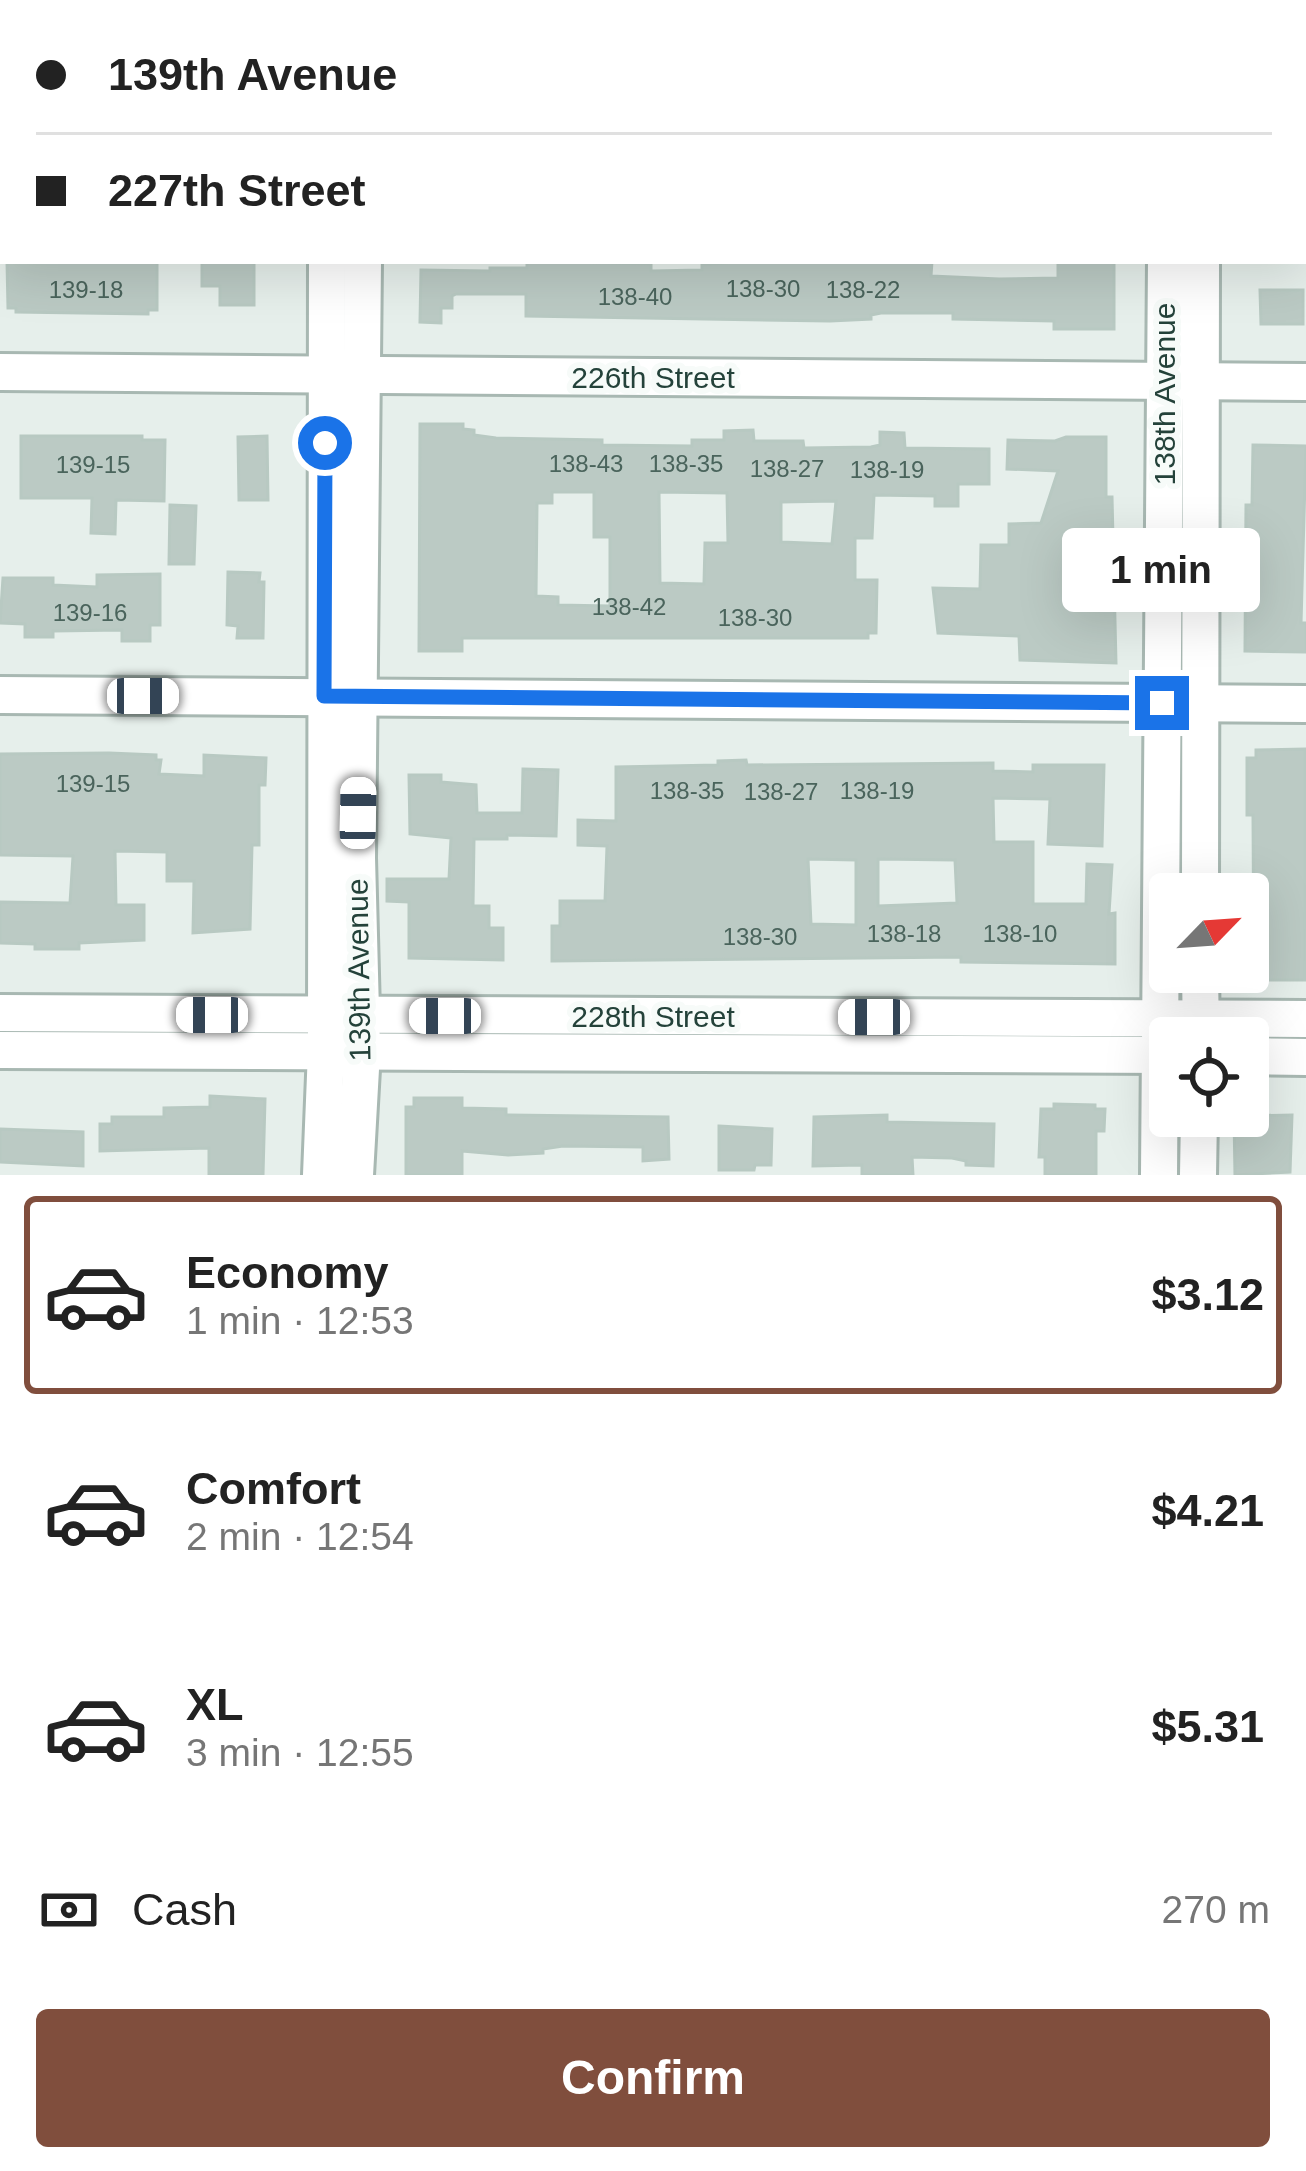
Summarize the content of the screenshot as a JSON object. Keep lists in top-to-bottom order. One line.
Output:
{"streets":{"street":["226th Street","138th Avenue","139th Avenue","228th Street"]},"crossings":[["226th Street","138th Avenue"],["226th Street","139th Avenue"],["139th Avenue","228th Street"]],"house_numbers":["138-30","139-18","138-22","138-40","138-43","138-35","139-15","138-27","138-19","138-42","139-16","138-30","139-15","138-35","138-19","138-27","138-18","138-10","138-30"],"north":"top right","page":{"banner":["139th Avenue","227th Street"],"bubble":"1 min","list":[{"name":"Economy","note":"1 min · 12:53","value":"$3.12"},{"name":"Comfort","note":"2 min · 12:54","value":"$4.21"},{"name":"XL","note":"3 min · 12:55","value":"$5.31"}],"pay":["Cash","270 m"],"buttons":"Confirm"}}
